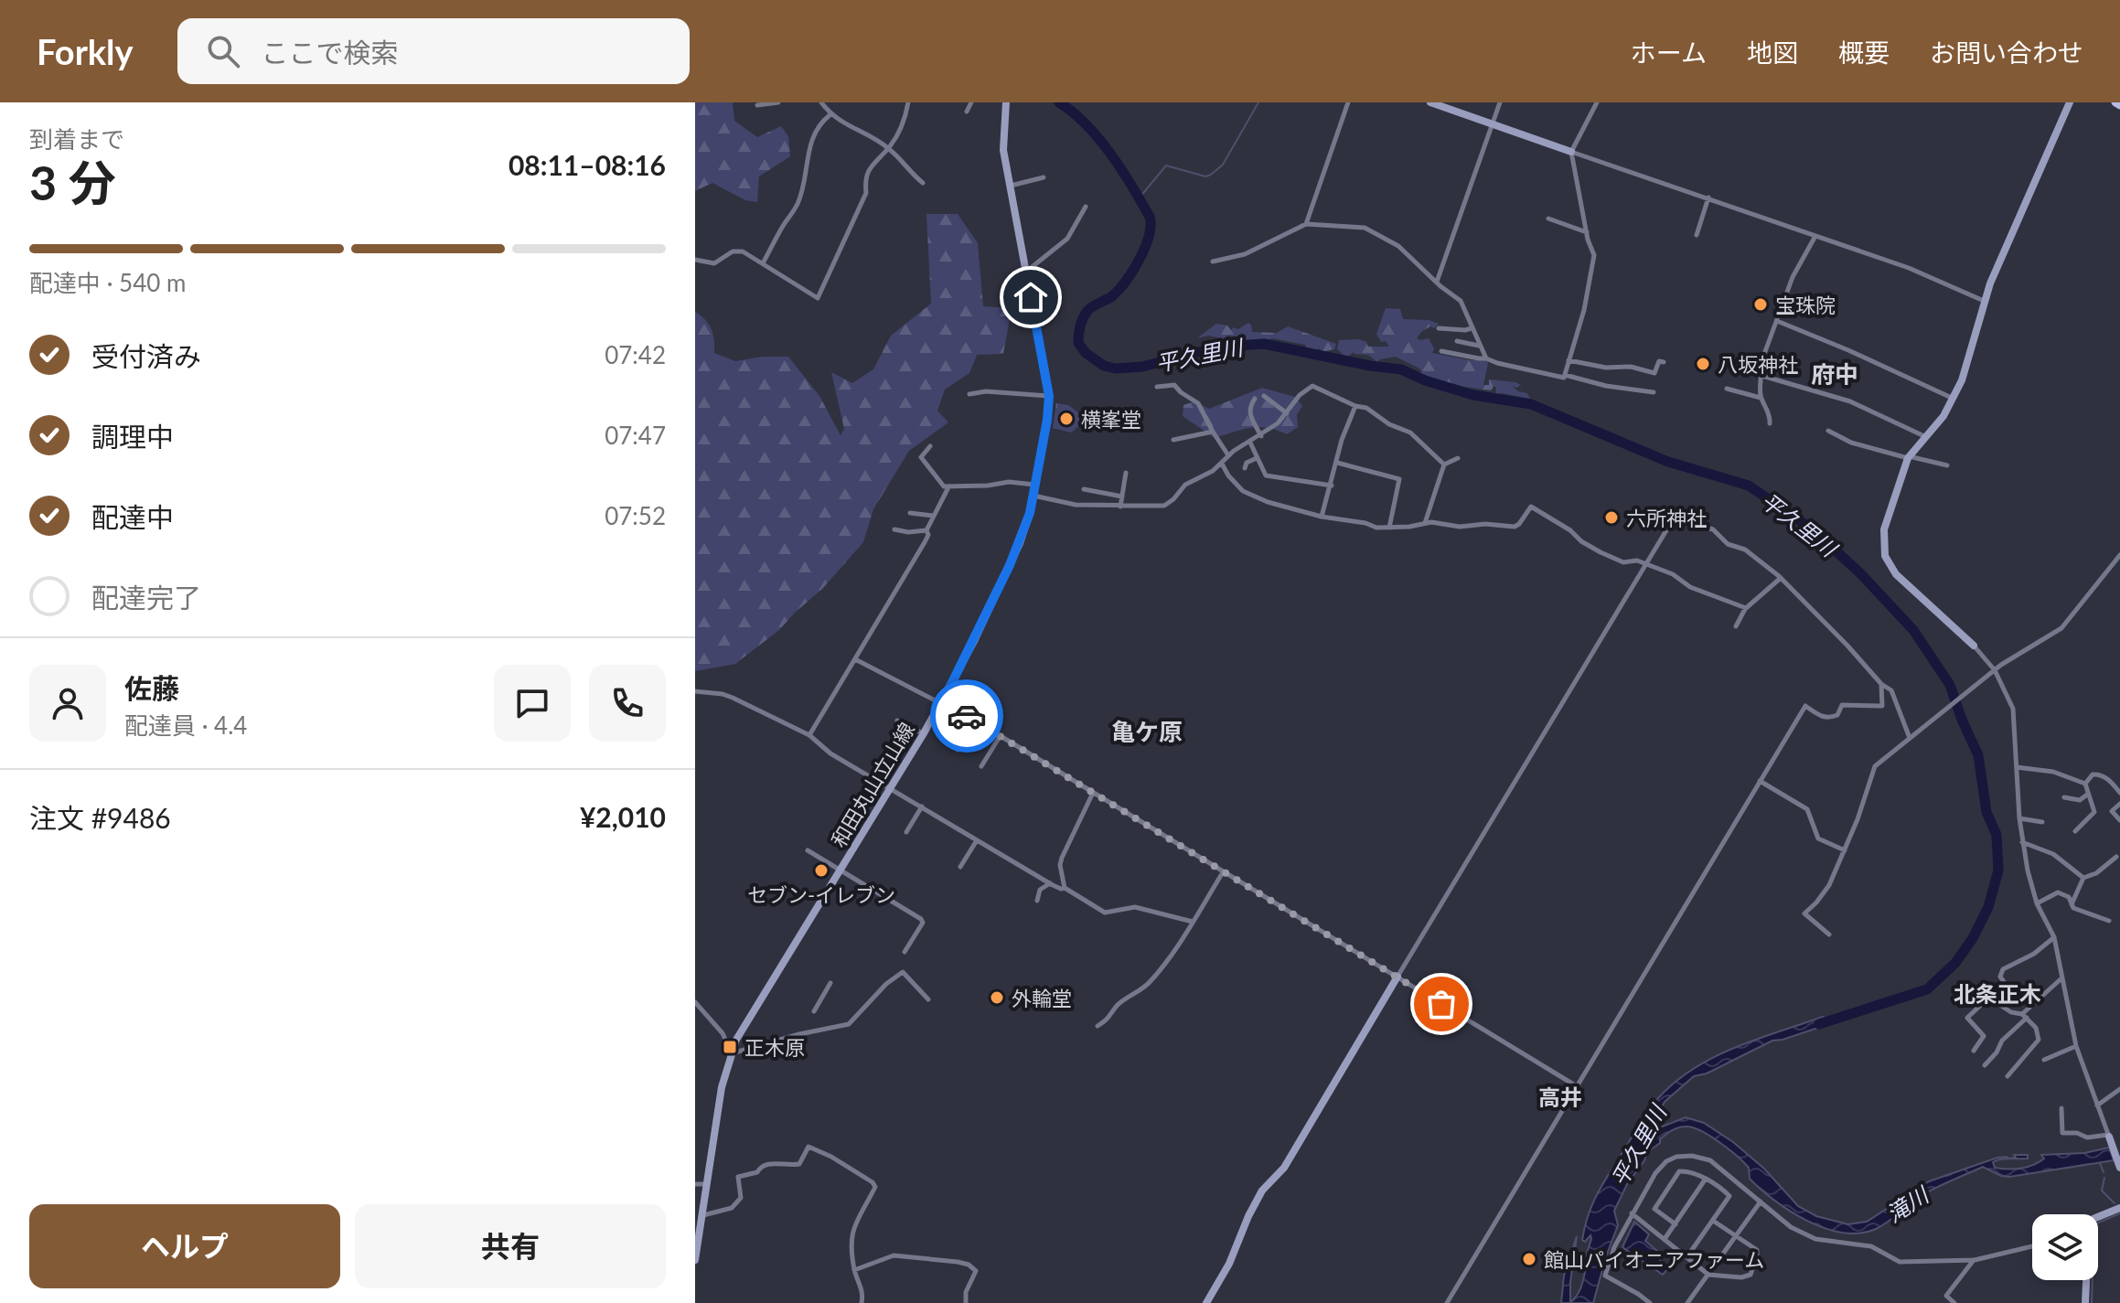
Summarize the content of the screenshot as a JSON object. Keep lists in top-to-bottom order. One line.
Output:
{"streets":{"street":["和田丸山立山線"]},"districts":["府中","亀ケ原","北条正木","高井"],"water":["平久里川","滝川"],"places":{"other":["宝珠院","八坂神社","横峯堂","六所神社","セブン-イレブン","外輪堂","館山パイオニアファーム"],"transit":["正木原"]},"page":{"header":"Forkly","search":"ここで検索","nav":["ホーム","地図","概要","お問い合わせ"],"heading":["3 分","到着まで","08:11–08:16"],"panel":["佐藤","配達員 · 4.4","注文 #9486","¥2,010"],"bar":"配達中 · 540 m","list":[["受付済み","07:42"],["調理中","07:47"],["配達中","07:52"],"配達完了"],"buttons":["ヘルプ","共有"]}}
